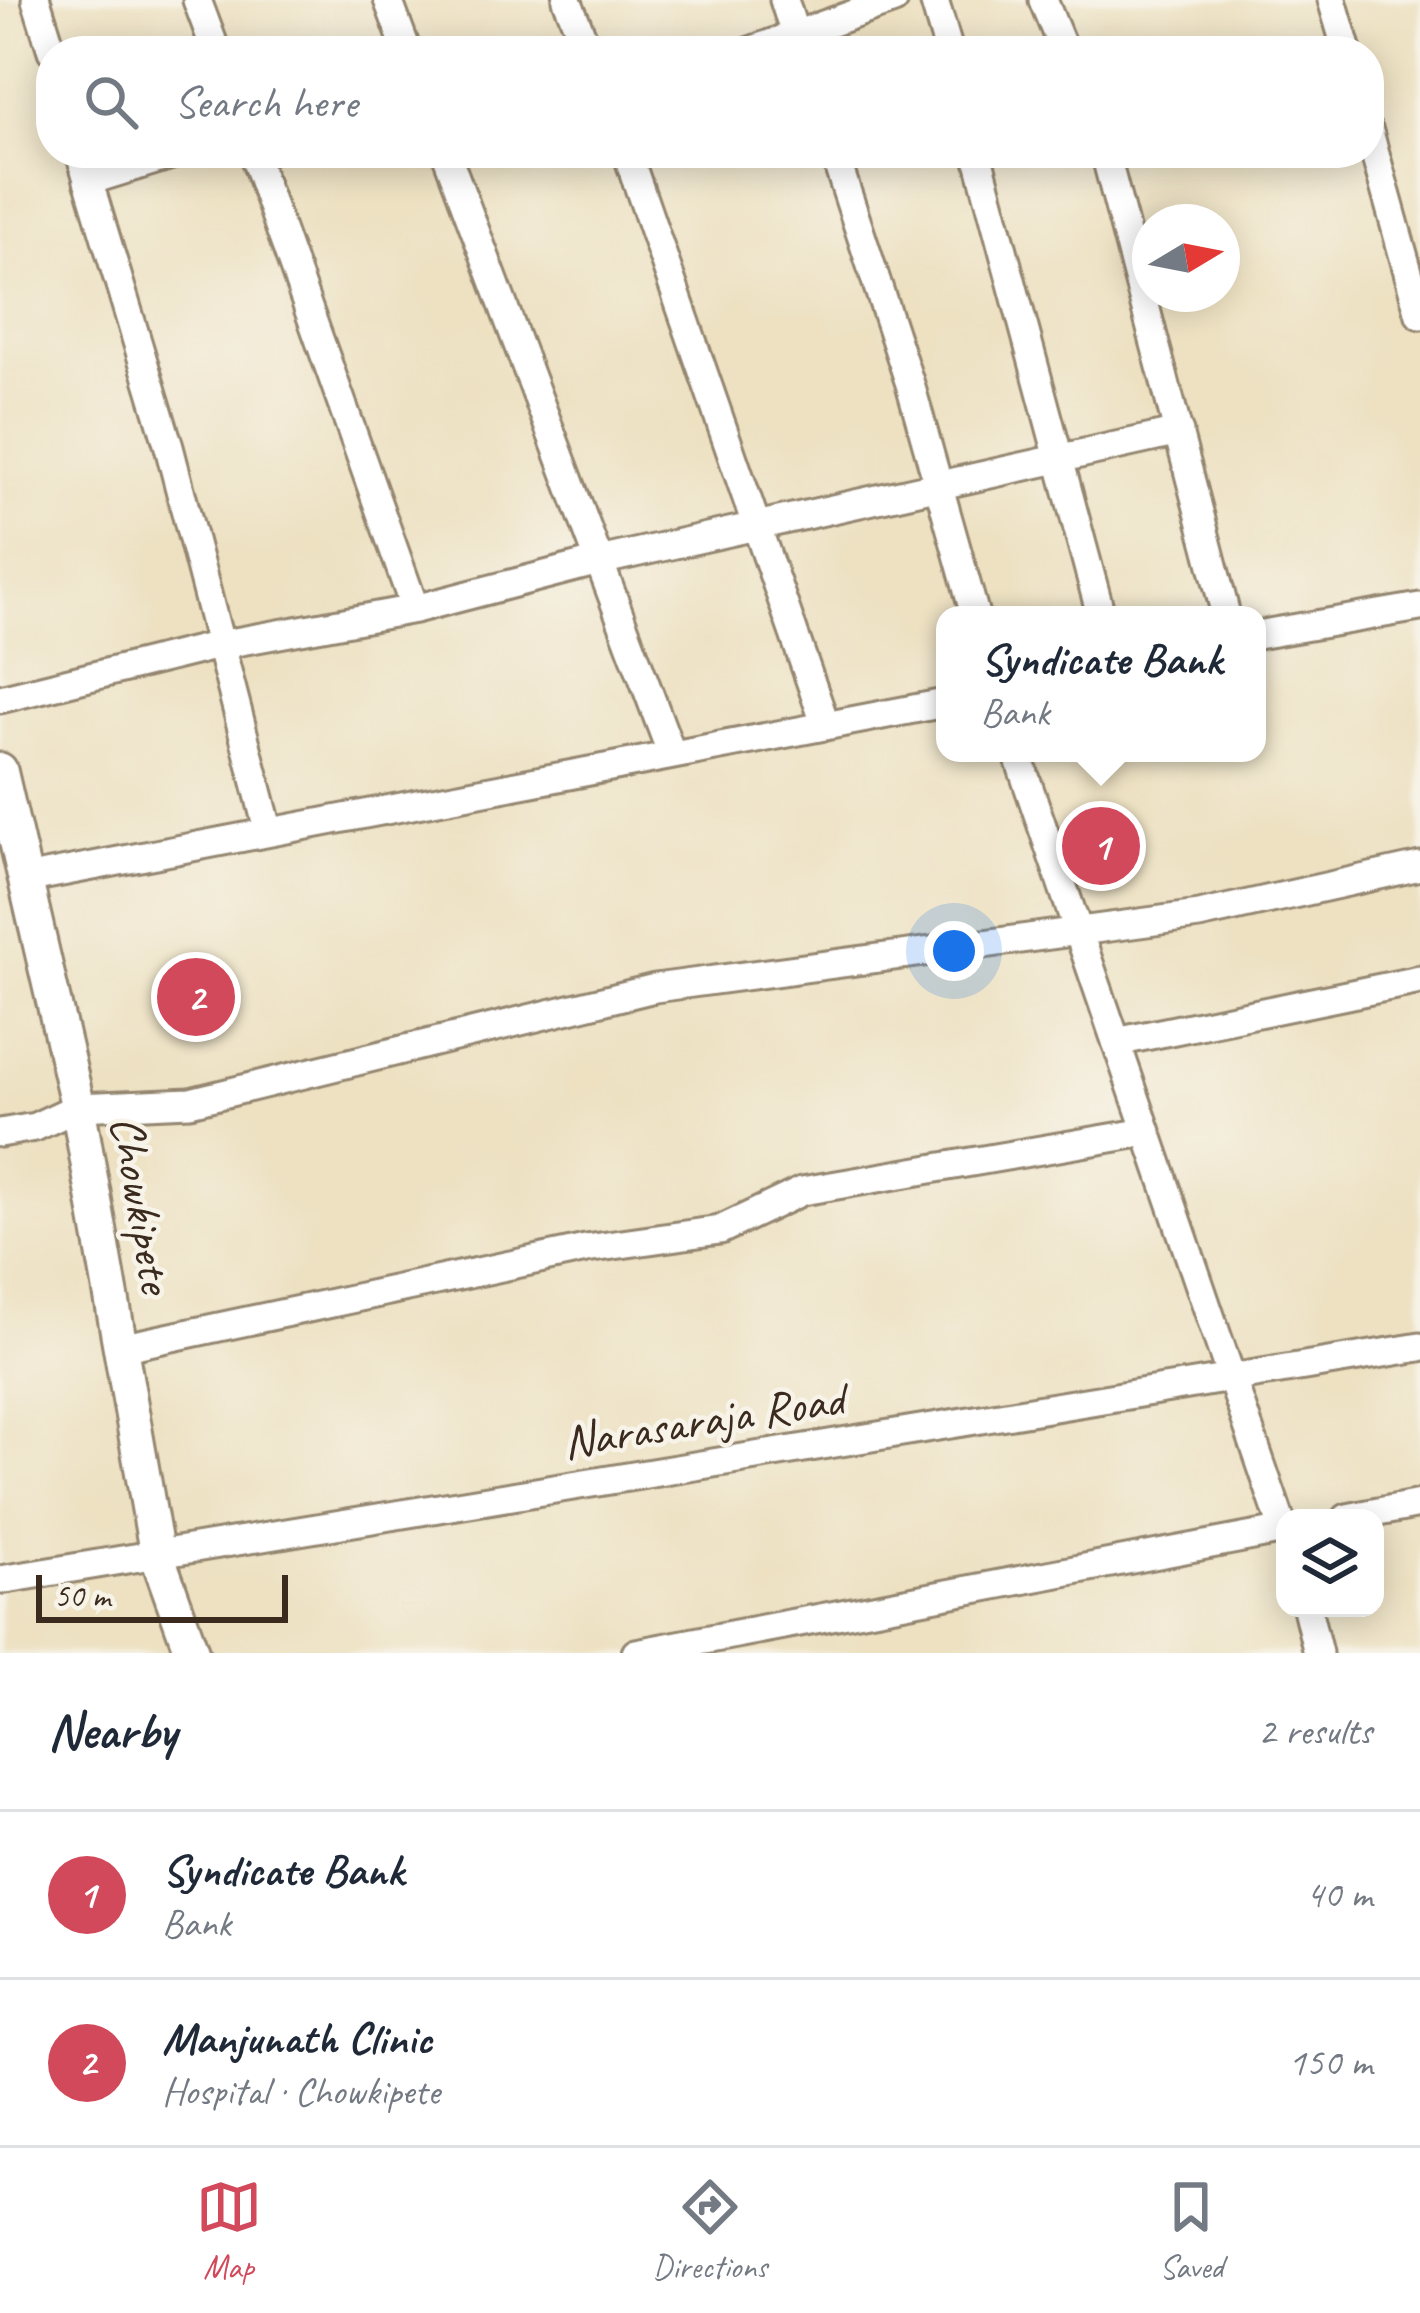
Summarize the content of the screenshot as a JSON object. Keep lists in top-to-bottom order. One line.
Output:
{"streets":{"street":["Chowkipete","Narasaraja Road"]},"crossings":[["Chowkipete","Narasaraja Road"]],"scale_bar":"50 m","north":"right","page":{"search":"Search here","popup":["Syndicate Bank","Bank"],"pins":["1","2"],"scale":"50 m","heading":["Nearby","2 results"],"list":[{"mark":"1","name":"Syndicate Bank","note":"Bank","value":"40 m"},{"mark":"2","name":"Manjunath Clinic","note":"Hospital · Chowkipete","value":"150 m"}],"nav":["Map","Directions","Saved"]}}
